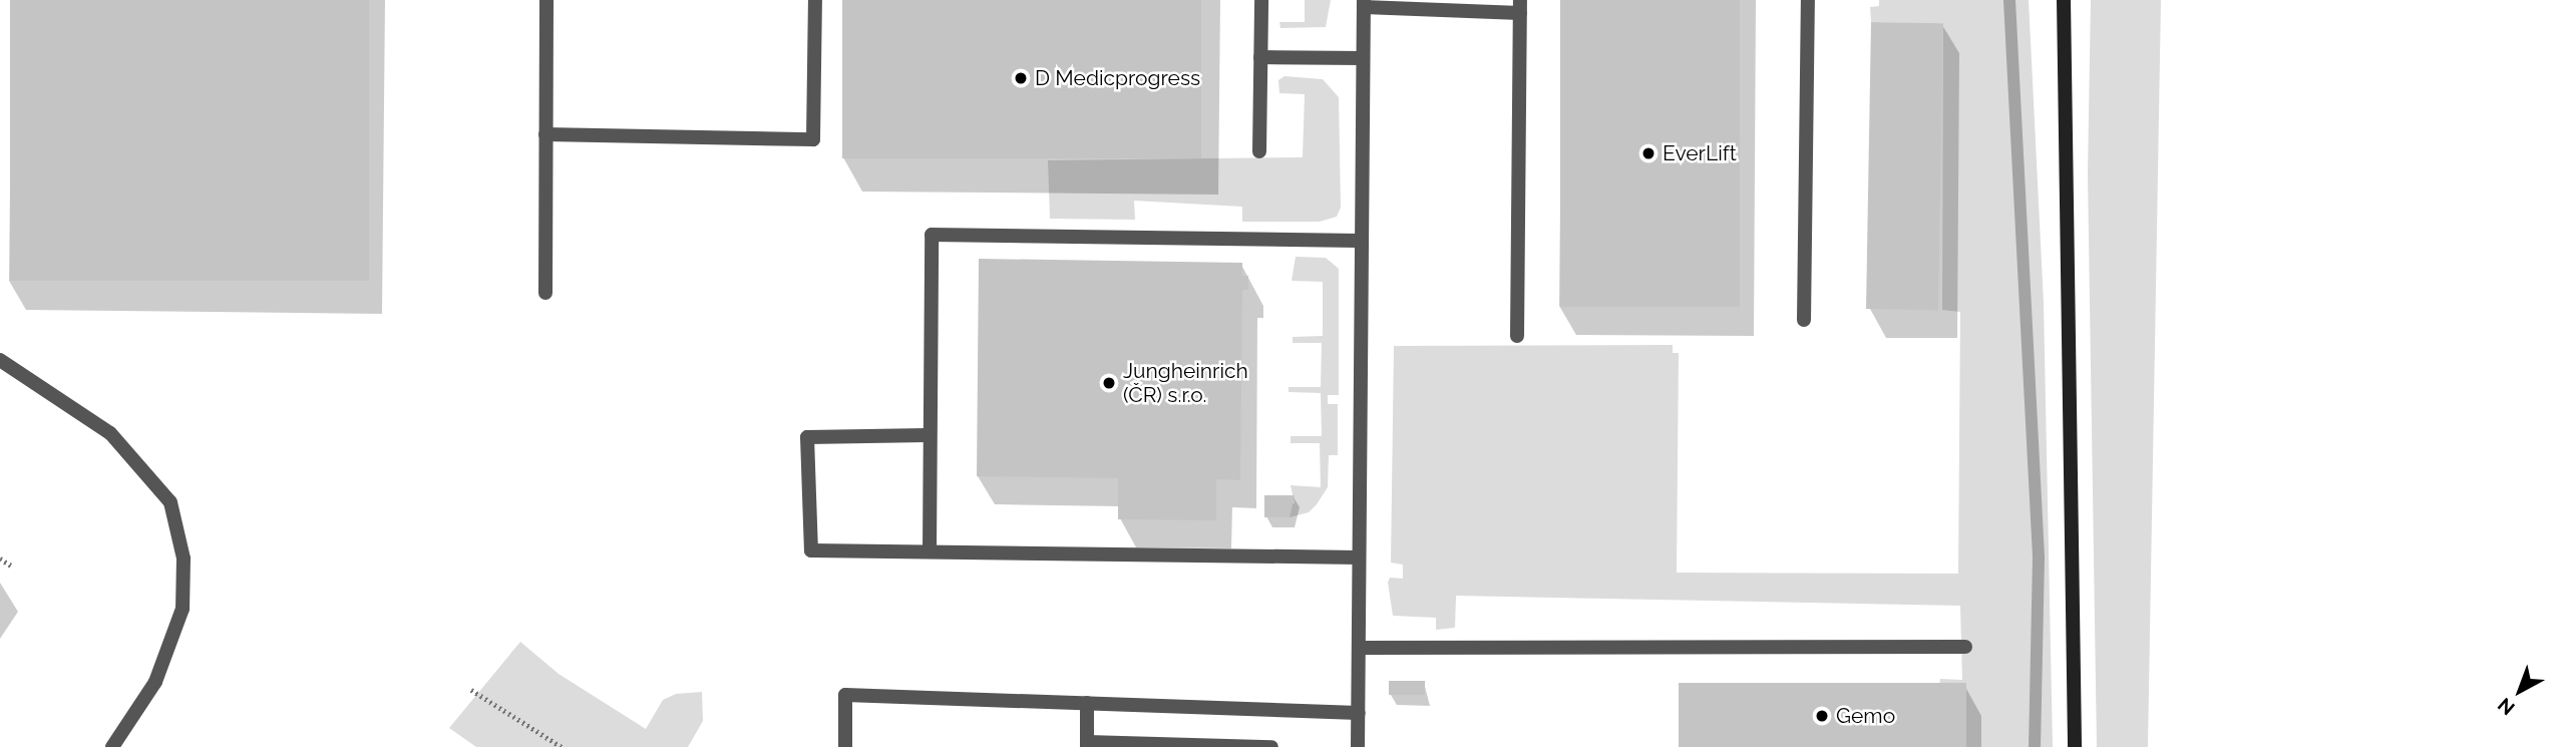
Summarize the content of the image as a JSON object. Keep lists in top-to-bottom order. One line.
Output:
{"places":["D Medicprogress","EverLift","Jungheinrich (ČR) s.r.o.","Gemo"],"north":"bottom left"}
